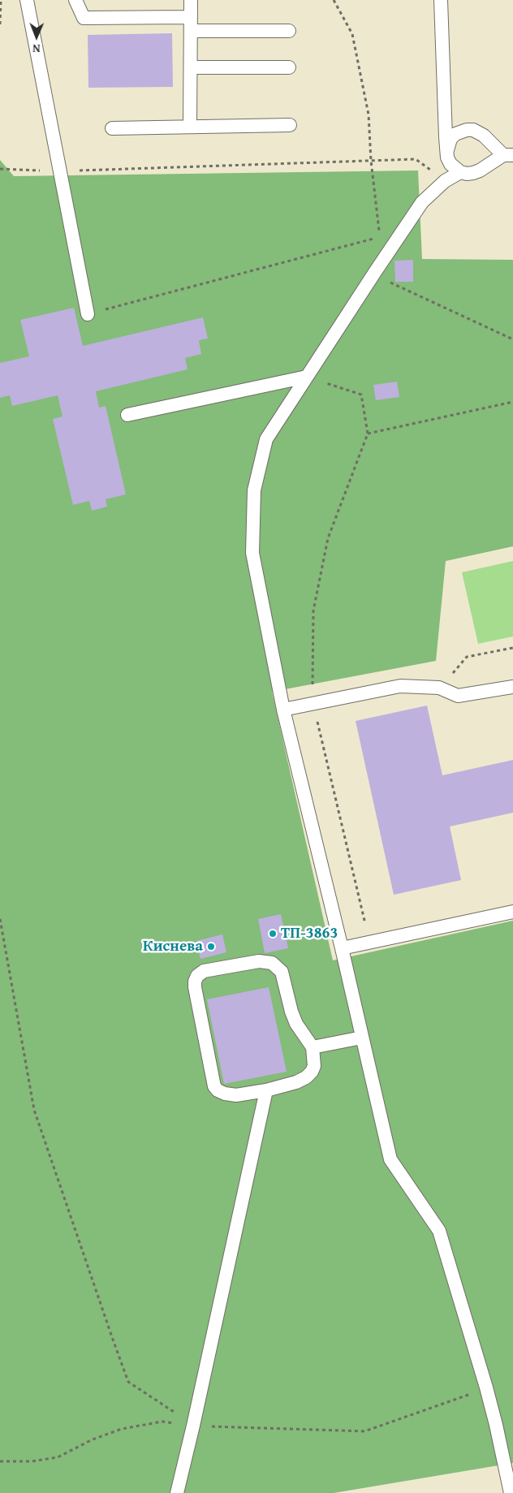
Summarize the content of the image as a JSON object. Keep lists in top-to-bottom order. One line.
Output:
{"places":["ТП-3863","Киснева"],"north":"bottom"}
